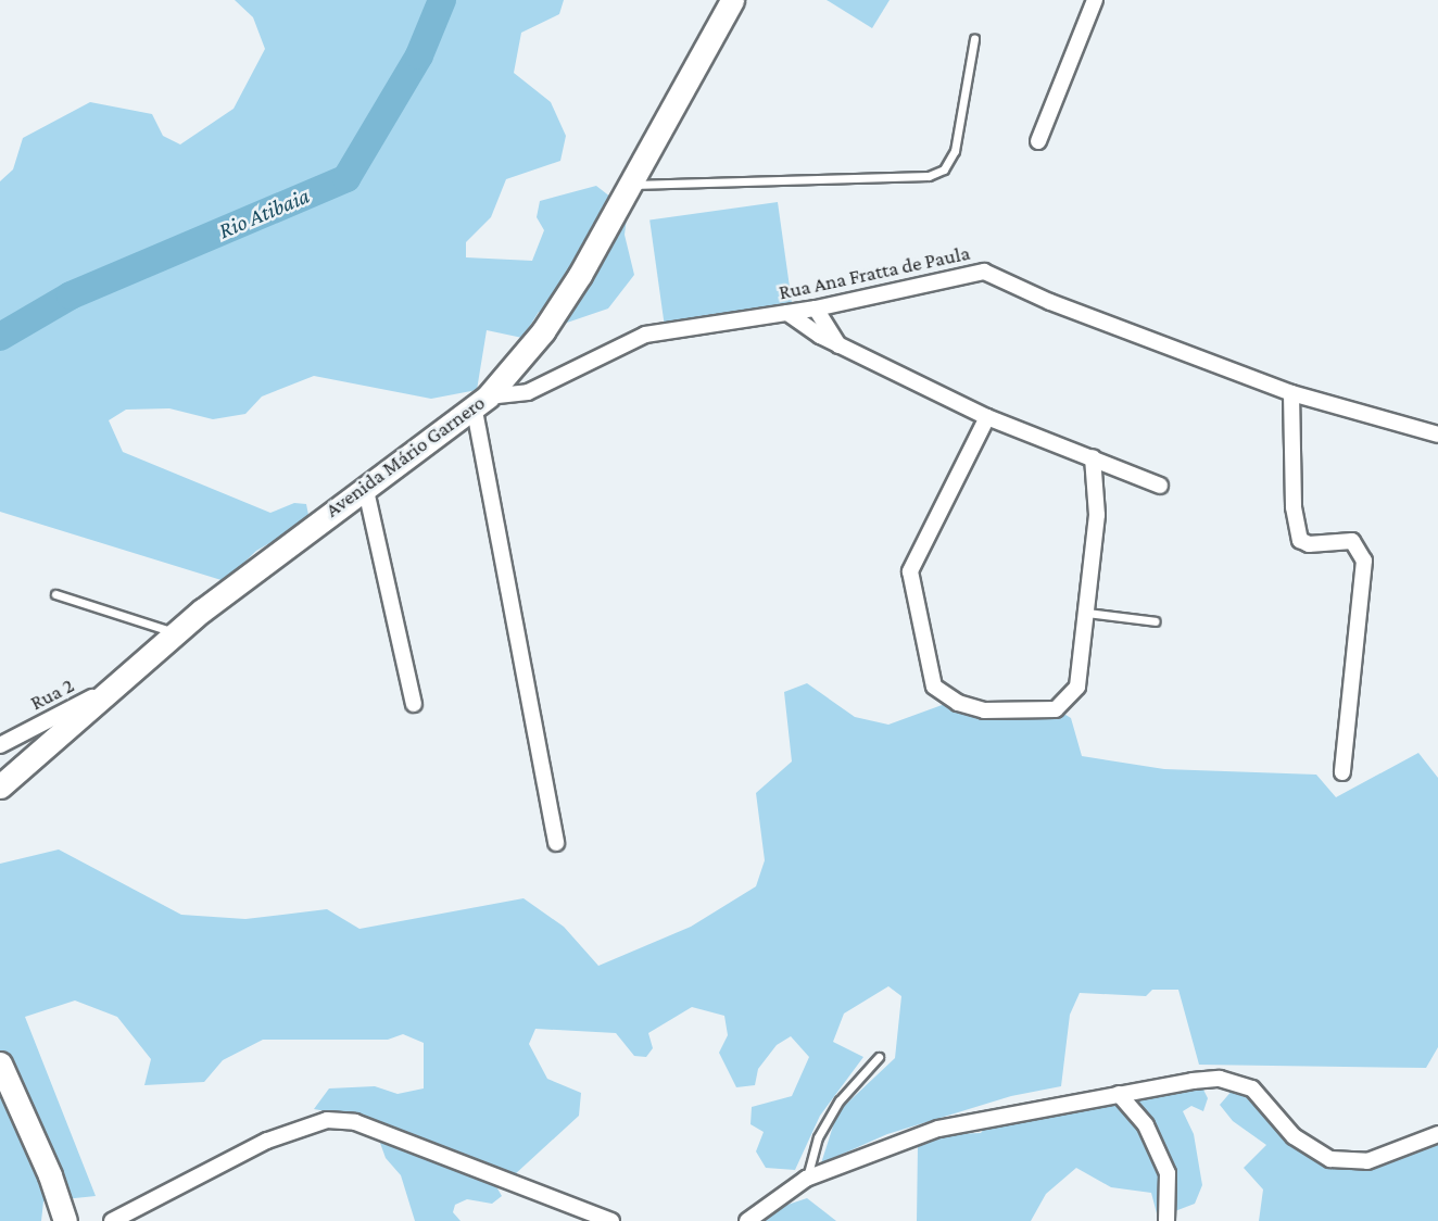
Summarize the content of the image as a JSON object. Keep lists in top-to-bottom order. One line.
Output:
{"streets":{"main road":["Avenida Mário Garnero"],"street":["Rua Ana Fratta de Paula","Rua 2"]},"crossings":[["Rua Ana Fratta de Paula","Avenida Mário Garnero"],["Avenida Mário Garnero","Rua 2"]],"water":["Rio Atibaia"]}
